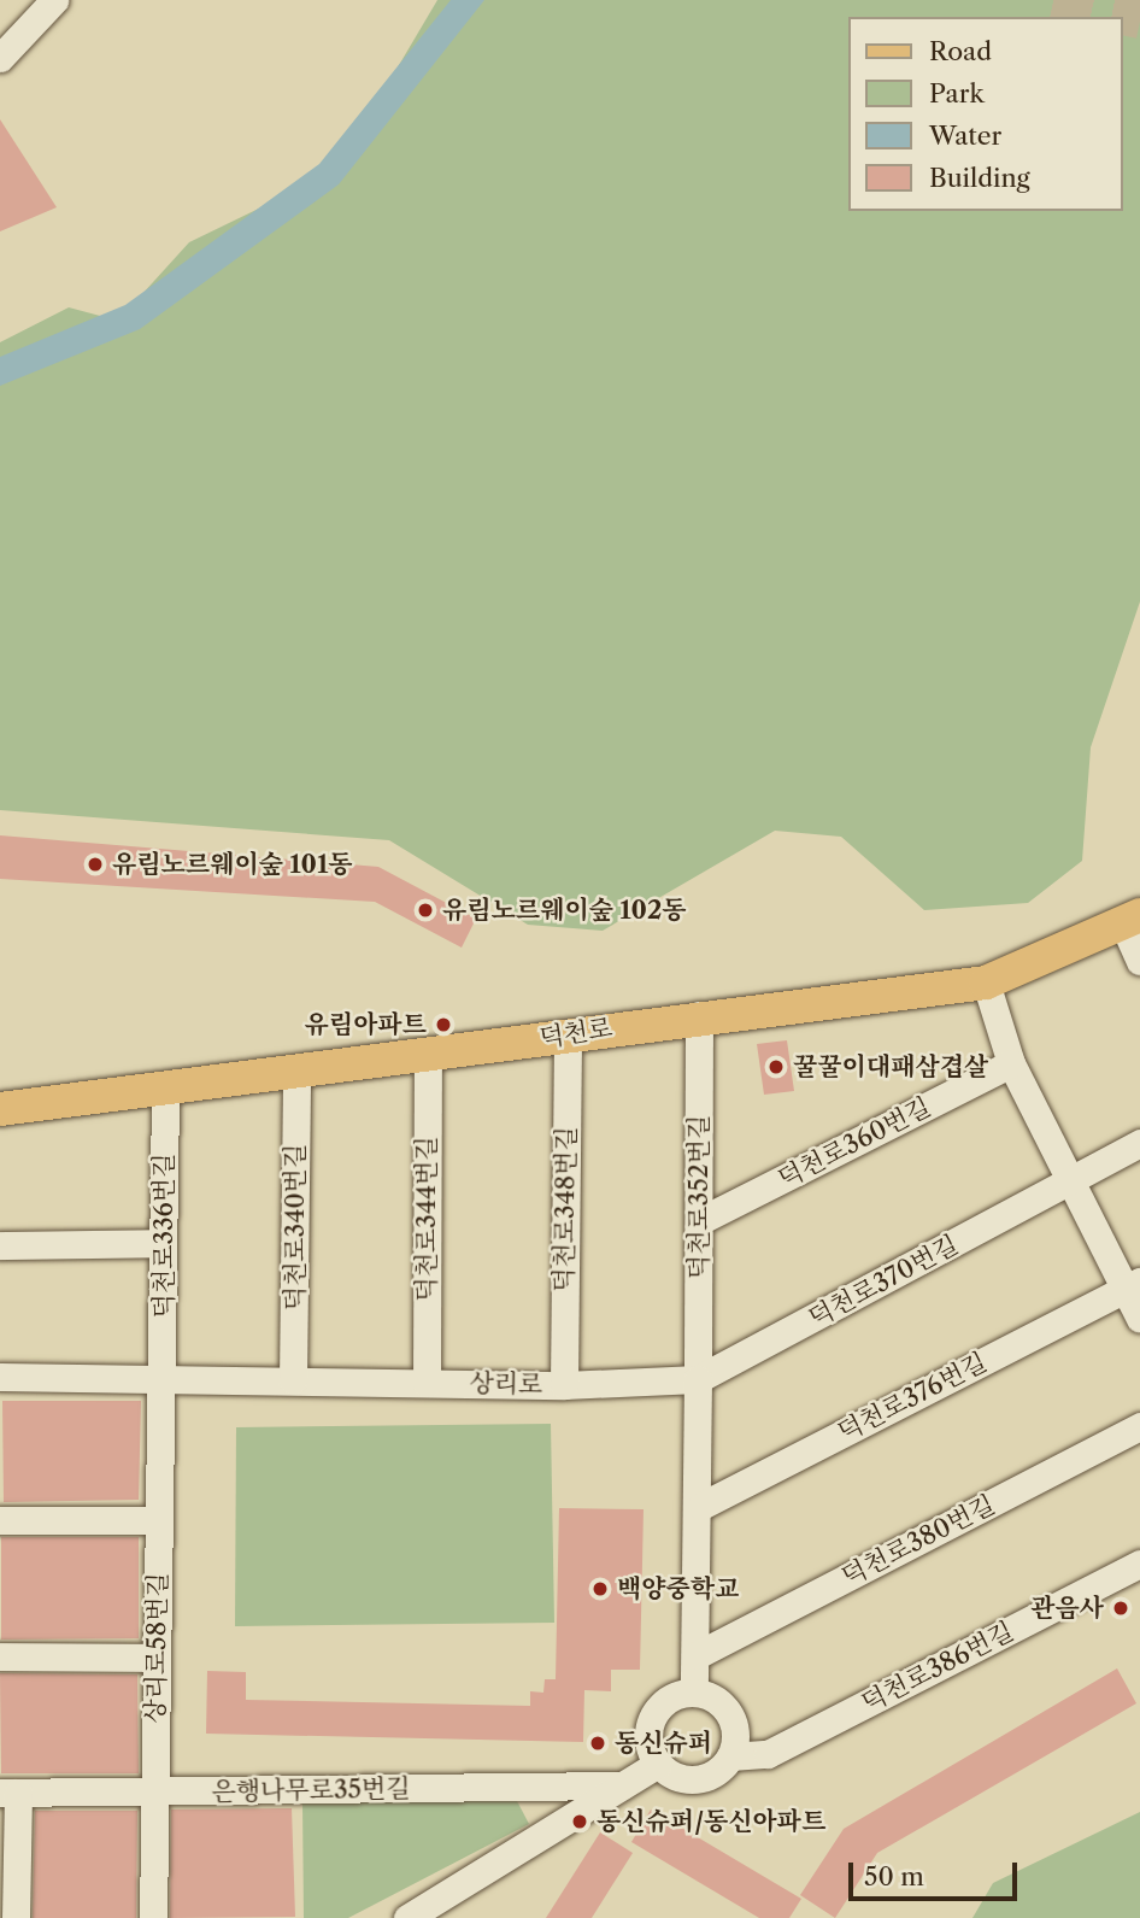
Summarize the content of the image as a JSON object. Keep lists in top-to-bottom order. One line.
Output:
{"streets":{"main road":["덕천로"],"street":["덕천로360번길","덕천로352번길","덕천로348번길","덕천로344번길","덕천로340번길","덕천로336번길","덕천로370번길","상리로","덕천로376번길","덕천로380번길","상리로58번길","덕천로386번길","은행나무로35번길"]},"crossings":[["덕천로","덕천로352번길"],["덕천로","덕천로348번길"],["덕천로","덕천로344번길"],["덕천로","덕천로340번길"],["덕천로","덕천로336번길"],["덕천로360번길","덕천로352번길"],["덕천로352번길","덕천로370번길"],["덕천로352번길","상리로"],["덕천로348번길","상리로"],["덕천로344번길","상리로"],["덕천로340번길","상리로"],["덕천로336번길","상리로"],["덕천로336번길","상리로58번길"],["덕천로370번길","상리로"],["상리로","상리로58번길"],["상리로58번길","은행나무로35번길"]],"places":["유림노르웨이숲 101동","유림노르웨이숲 102동","유림아파트","꿀꿀이대패삼겹살","백양중학교","관음사","동신슈퍼","동신슈퍼/동신아파트"],"legend":["Road","Park","Water","Building"],"scale_bar":"50 m"}
